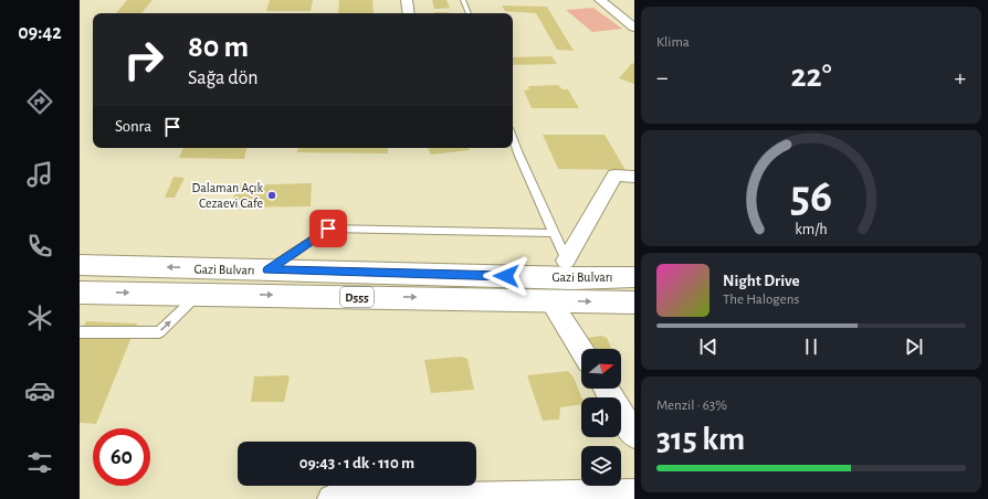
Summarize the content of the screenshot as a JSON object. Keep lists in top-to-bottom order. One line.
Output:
{"streets":{"main road":["Gazi Bulvarı","D555"]},"places":["Dalaman Açık Cezaevi Cafe"],"north":"right","page":{"tabs":"09:42","tile":["Klima",["Menzil · 63%","315 km"]],"turn":["80 m","Sağa dön"],"heat":["−","22°","+"],"then":"Sonra","song":["Night Drive","The Halogens"],"limit":"60","trip":"09:43 · 1 dk · 110 m","gauge":["56","km/h"]}}
